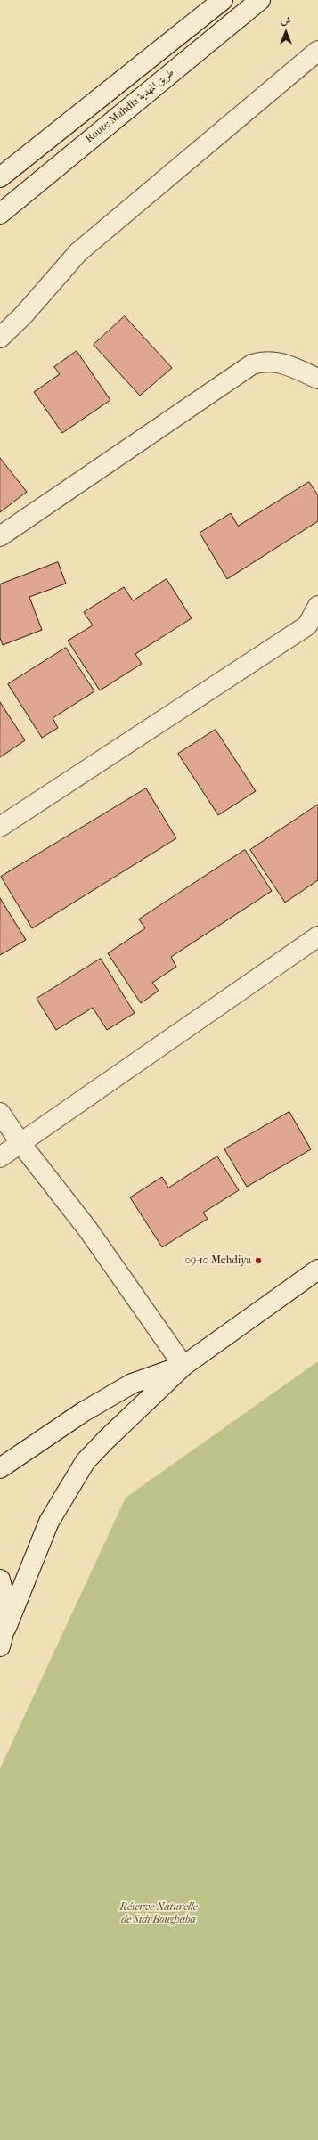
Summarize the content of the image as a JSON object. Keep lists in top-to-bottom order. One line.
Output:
{"streets":{"street":["Route Mahdia طريق المهدية"]},"parks":["Réserve Naturelle de Sidi Boughaba"],"places":["09-10 Mehdiya"],"north":"top"}
